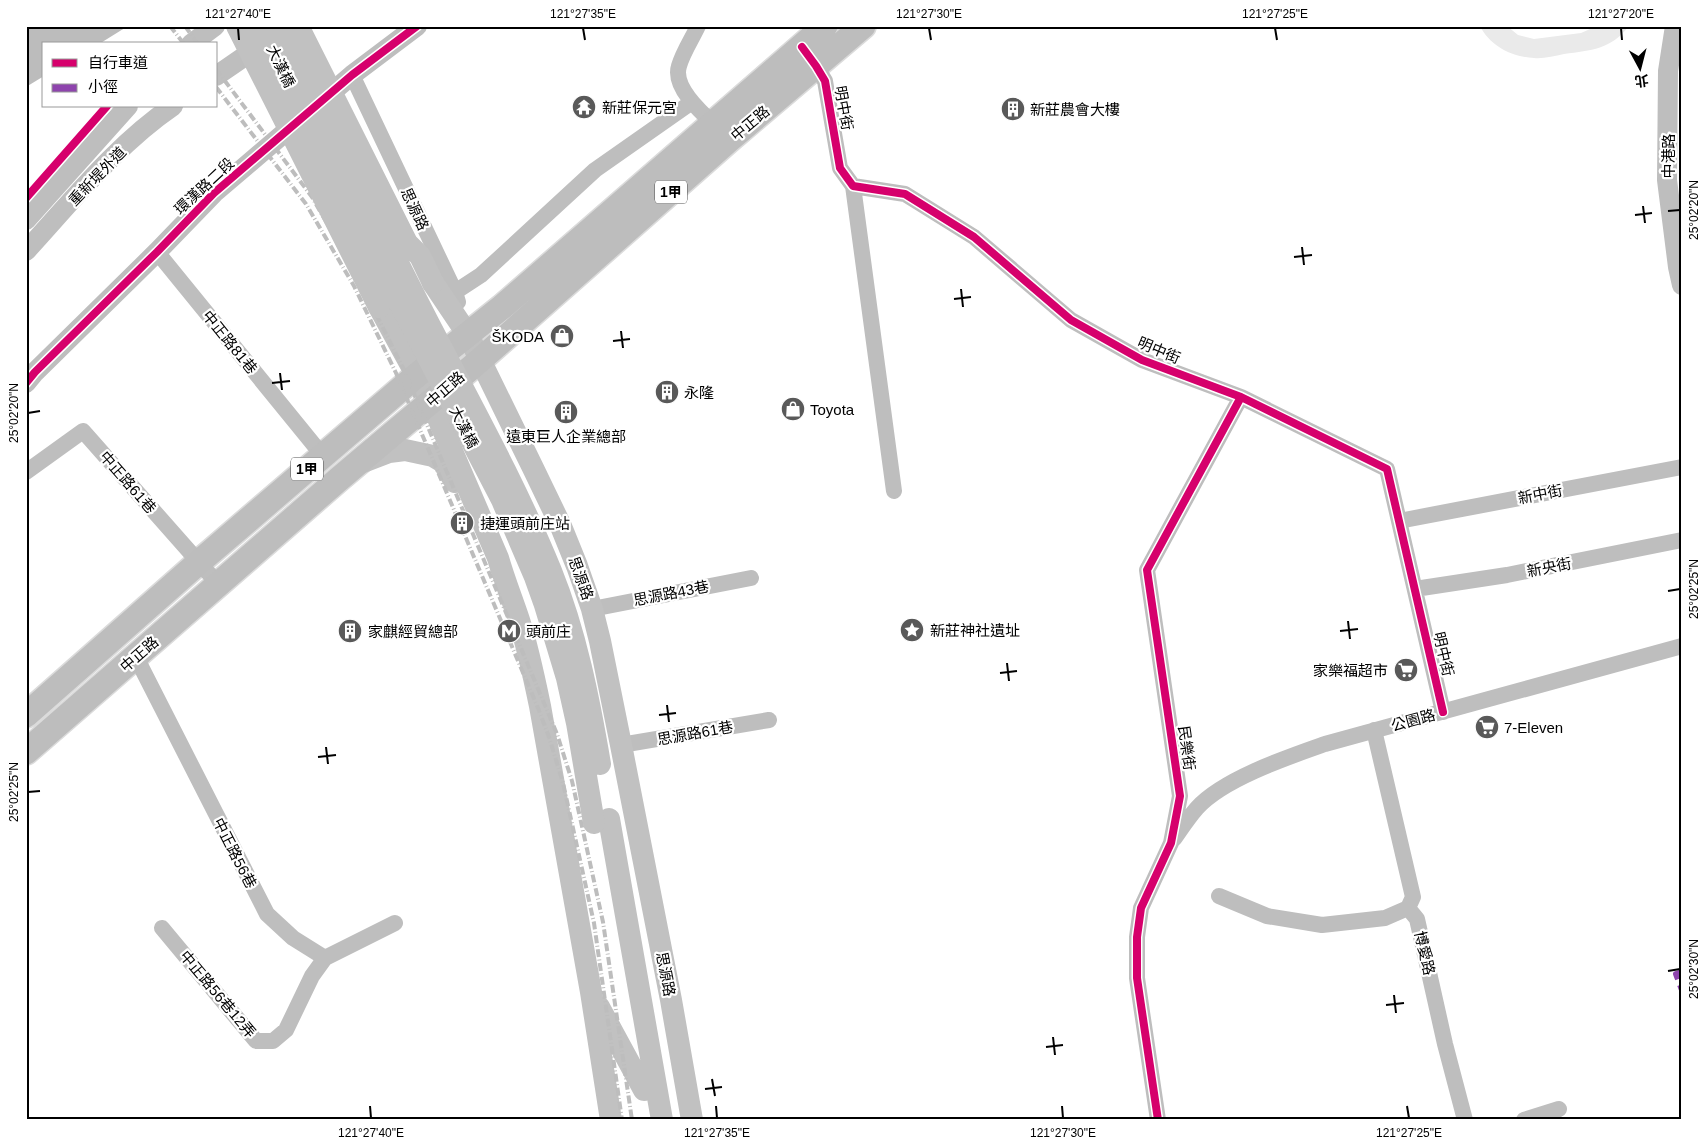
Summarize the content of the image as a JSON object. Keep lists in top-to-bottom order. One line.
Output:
{"streets":{"main road":["大漢橋","中正路","1甲","思源路"],"street":["明中街","中港路","重新堤外道","環漢路二段","中正路81巷","中正路61巷","新中街","新央街","思源路43巷","公園路","思源路61巷","民樂街","中正路56巷","博愛路","中正路56巷12弄"]},"crossings":[["大漢橋","思源路"],["明中街","中正路"],["明中街","新中街"],["明中街","新央街"],["明中街","公園路"],["明中街","民樂街"],["中正路","思源路"],["中正路","中正路81巷"],["中正路","中正路61巷"],["中正路","中正路56巷"],["環漢路二段","思源路"],["環漢路二段","中正路81巷"],["思源路","思源路43巷"],["思源路","思源路61巷"],["公園路","民樂街"],["中正路56巷","中正路56巷12弄"]],"places":{"temple":["新莊保元宮"],"building":["新莊農會大樓","永隆","遠東巨人企業總部","捷運頭前庄站","家麒經貿總部"],"shop":["ŠKODA","Toyota"],"place":["新莊神社遺址"],"metro station":["頭前庄"],"supermarket":["家樂福超市","7-Eleven"]},"legend":["自行車道","小徑"],"north":"bottom","coordinates":["121°27'40\"E","121°27'35\"E","121°27'30\"E","121°27'25\"E","121°27'20\"E","25°02'20\"N","25°02'25\"N","25°02'30\"N"]}
